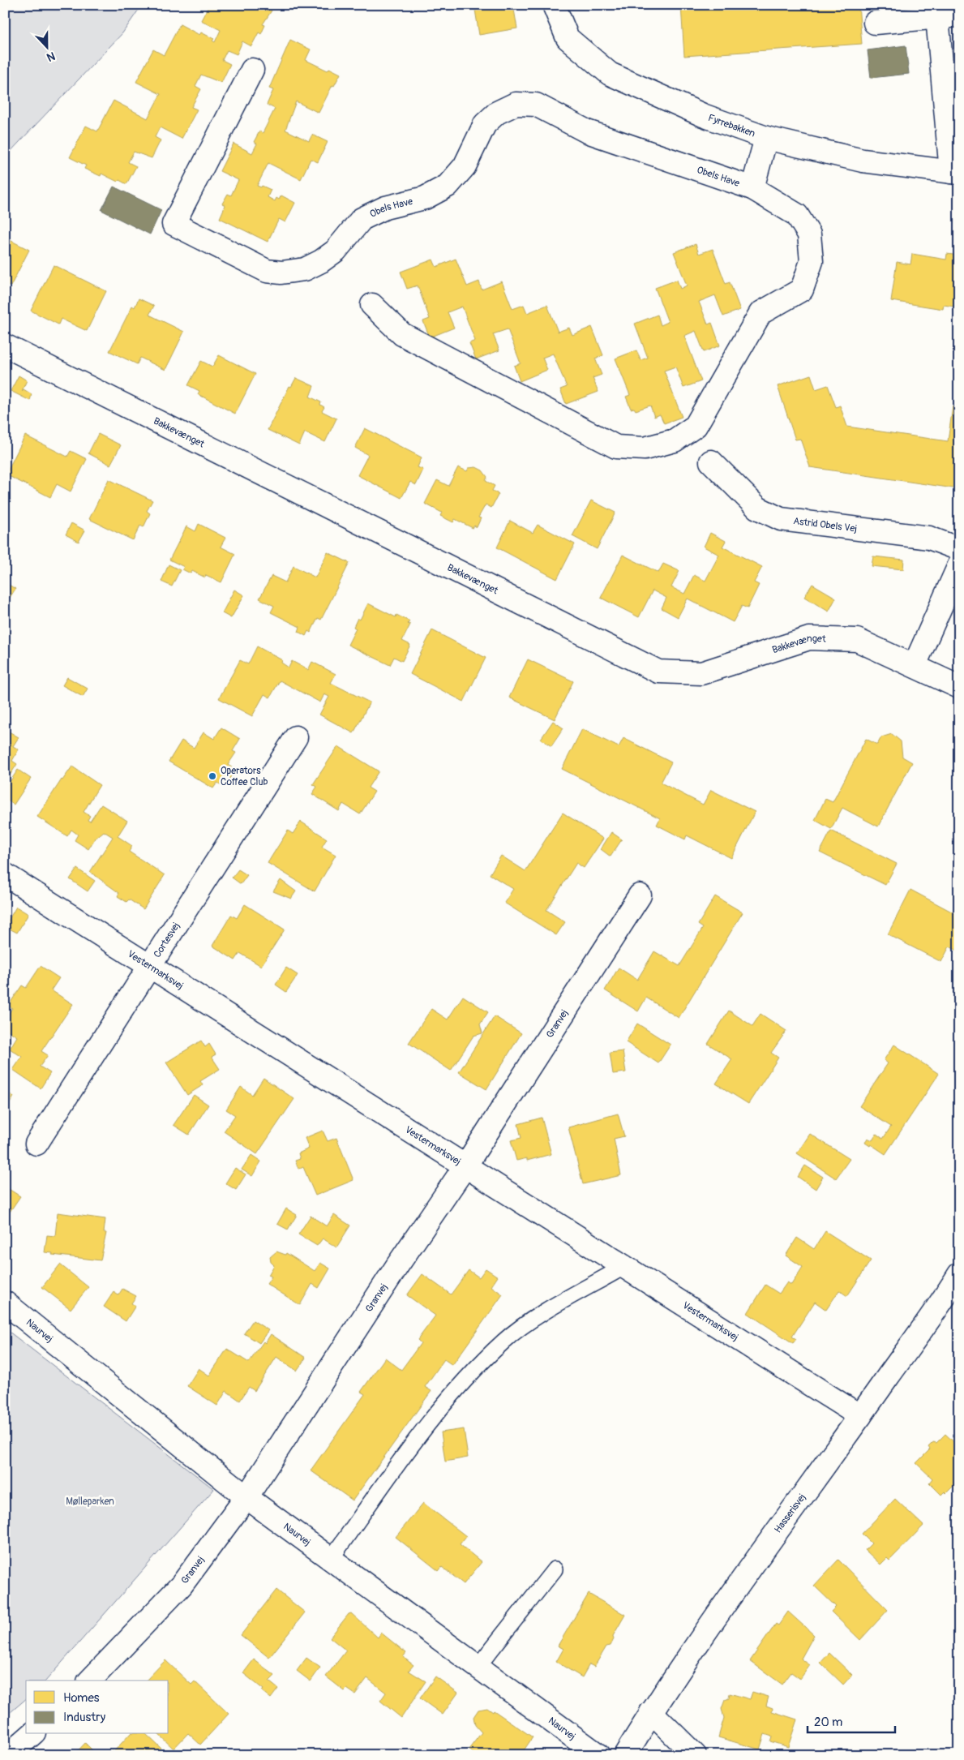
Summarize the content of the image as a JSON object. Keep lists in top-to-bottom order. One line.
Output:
{"streets":{"street":["Fyrrebakken","Obels Have","Bakkevænget","Astrid Obels Vej","Cortesvej","Vestermarksvej","Granvej","Naurvej","Hasserisvej"]},"crossings":[["Fyrrebakken","Obels Have"],["Cortesvej","Vestermarksvej"],["Vestermarksvej","Granvej"],["Vestermarksvej","Hasserisvej"],["Granvej","Naurvej"]],"parks":["Mølleparken"],"places":["Operators Coffee Club"],"legend":["Homes","Industry"],"scale_bar":"20 m","north":"bottom"}
